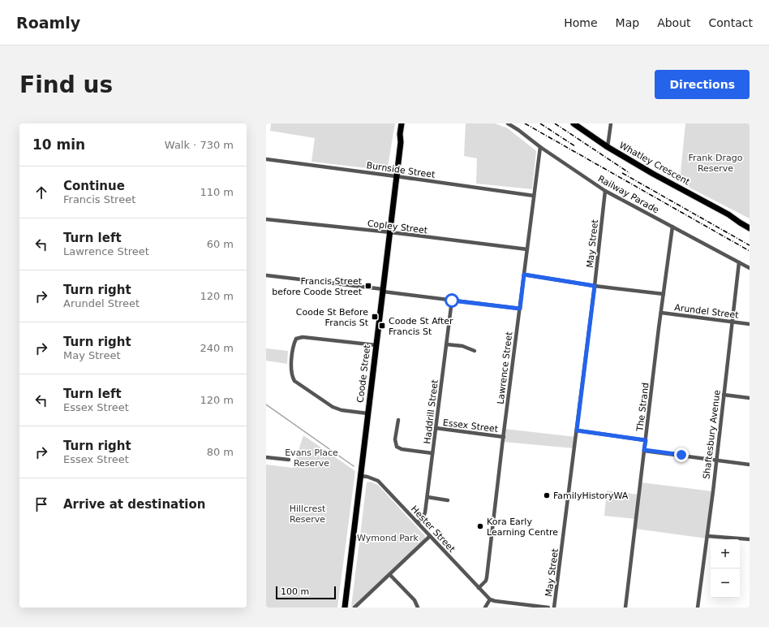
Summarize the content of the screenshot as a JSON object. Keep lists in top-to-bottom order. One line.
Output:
{"streets":{"main road":["Whatley Crescent","Coode Street"],"street":["Burnside Street","Railway Parade","Copley Street","May Street","Arundel Street","Lawrence Street","The Strand","Haddrill Street","Essex Street","Shaftesbury Avenue","Hester Street"]},"crossings":[["Burnside Street","Lawrence Street"],["Burnside Street","Coode Street"],["Railway Parade","May Street"],["Railway Parade","Lawrence Street"],["Railway Parade","The Strand"],["Railway Parade","Shaftesbury Avenue"],["Copley Street","Lawrence Street"],["Copley Street","Coode Street"],["Arundel Street","The Strand"],["Arundel Street","Shaftesbury Avenue"],["Lawrence Street","Essex Street"],["Lawrence Street","Hester Street"],["Coode Street","Hester Street"],["Haddrill Street","Essex Street"],["Haddrill Street","Hester Street"]],"parks":["Frank Drago Reserve","Evans Place Reserve","Hillcrest Reserve","Wymond Park"],"places":{"transit":["Francis Street before Coode Street","Coode St Before Francis St","Coode St After Francis St"],"other":["FamilyHistoryWA","Kora Early Learning Centre"]},"scale_bar":"100 m","page":{"header":"Roamly","nav":["Home","Map","About","Contact"],"buttons":"Directions","title":"Find us","heading":["10 min","Walk · 730 m"],"list":[["Continue","Francis Street","110 m"],["Turn left","Lawrence Street","60 m"],["Turn right","Arundel Street","120 m"],["Turn right","May Street","240 m"],["Turn left","Essex Street","120 m"],["Turn right","Essex Street","80 m"],"Arrive at destination"],"map_buttons":["+","−"],"scale":"100 m"}}
